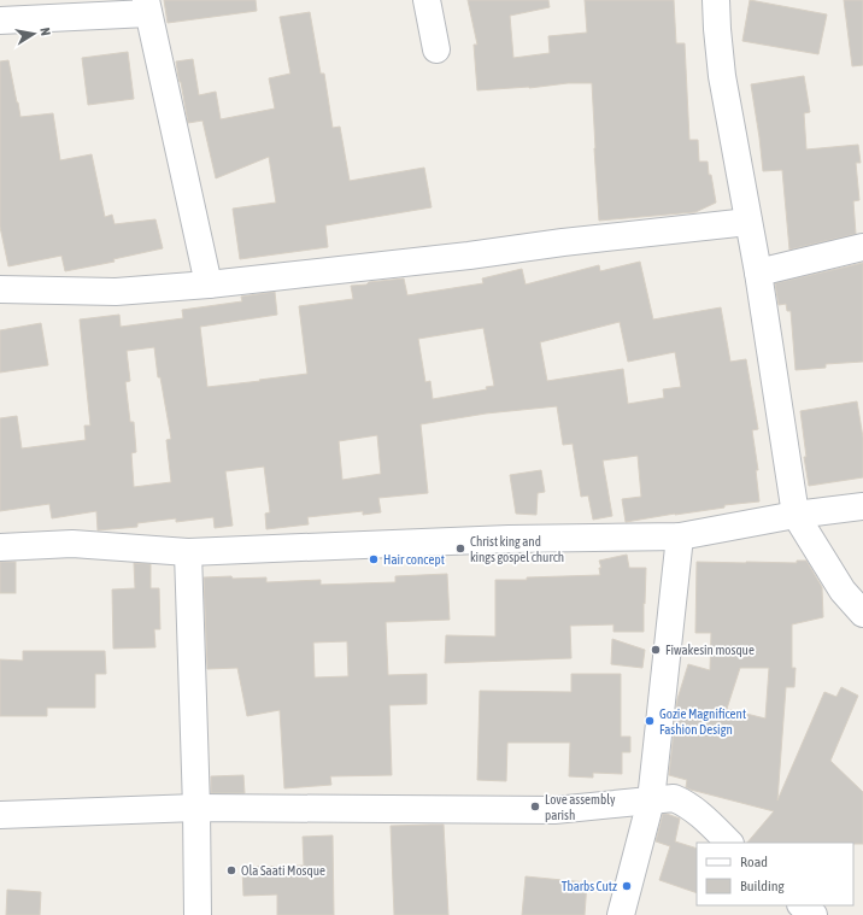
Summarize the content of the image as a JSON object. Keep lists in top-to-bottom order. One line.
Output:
{"places":["Christ king and kings gospel church","Hair concept","Fiwakesin mosque","Gozie Magnificent Fashion Design","Love assembly parish","Ola Saati Mosque","Tbarbs Cutz"],"legend":["Road","Building"],"north":"right"}
